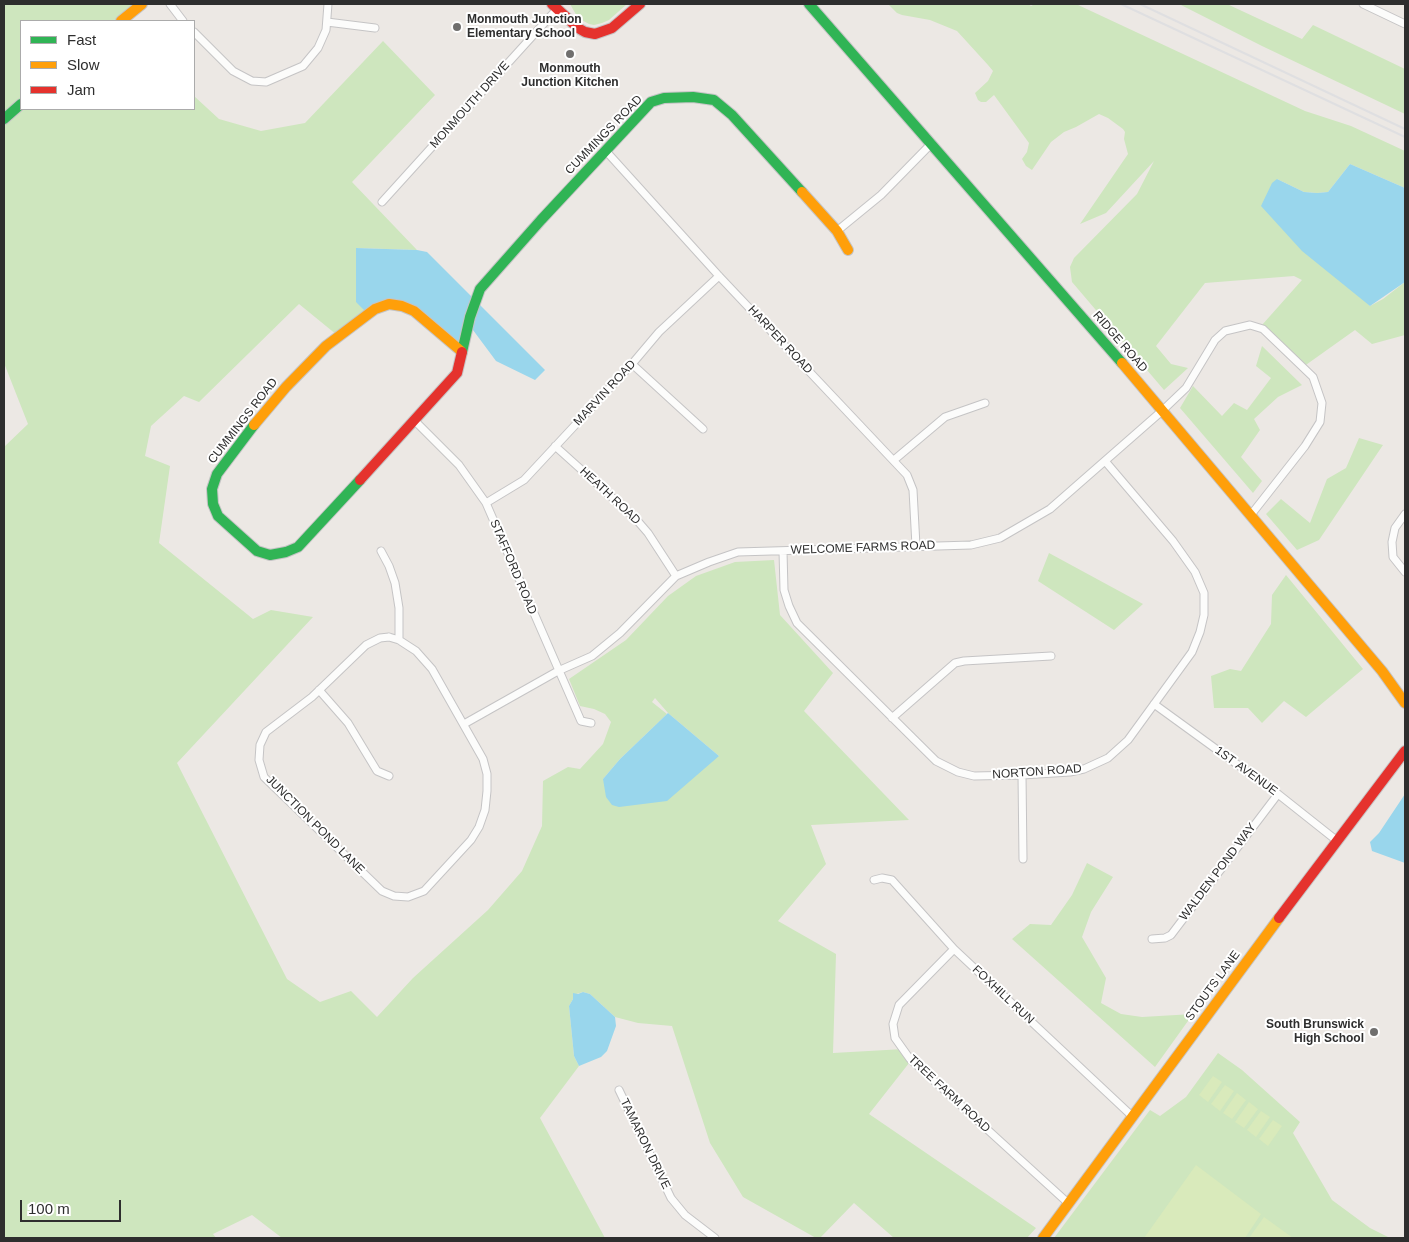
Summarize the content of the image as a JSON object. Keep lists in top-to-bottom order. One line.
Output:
{"streets":{"street":["MONMOUTH DRIVE","CUMMINGS ROAD","HARPER ROAD","RIDGE ROAD","MARVIN ROAD","HEATH ROAD","WELCOME FARMS ROAD","STAFFORD ROAD","1ST AVENUE","NORTON ROAD","JUNCTION POND LANE","WALDEN POND WAY","STOUTS LANE","FOXHILL RUN","TREE FARM ROAD","TAMARON DRIVE"]},"crossings":[["CUMMINGS ROAD","HARPER ROAD"],["CUMMINGS ROAD","STAFFORD ROAD"],["HARPER ROAD","MARVIN ROAD"],["HARPER ROAD","WELCOME FARMS ROAD"],["RIDGE ROAD","WELCOME FARMS ROAD"],["MARVIN ROAD","HEATH ROAD"],["MARVIN ROAD","STAFFORD ROAD"],["HEATH ROAD","WELCOME FARMS ROAD"],["WELCOME FARMS ROAD","STAFFORD ROAD"],["WELCOME FARMS ROAD","NORTON ROAD"],["1ST AVENUE","NORTON ROAD"],["1ST AVENUE","WALDEN POND WAY"],["1ST AVENUE","STOUTS LANE"],["STOUTS LANE","FOXHILL RUN"],["STOUTS LANE","TREE FARM ROAD"],["FOXHILL RUN","TREE FARM ROAD"]],"places":["Monmouth Junction Elementary School","Monmouth Junction Kitchen","South Brunswick High School"],"legend":["Fast","Slow","Jam"],"scale_bar":"100 m"}
